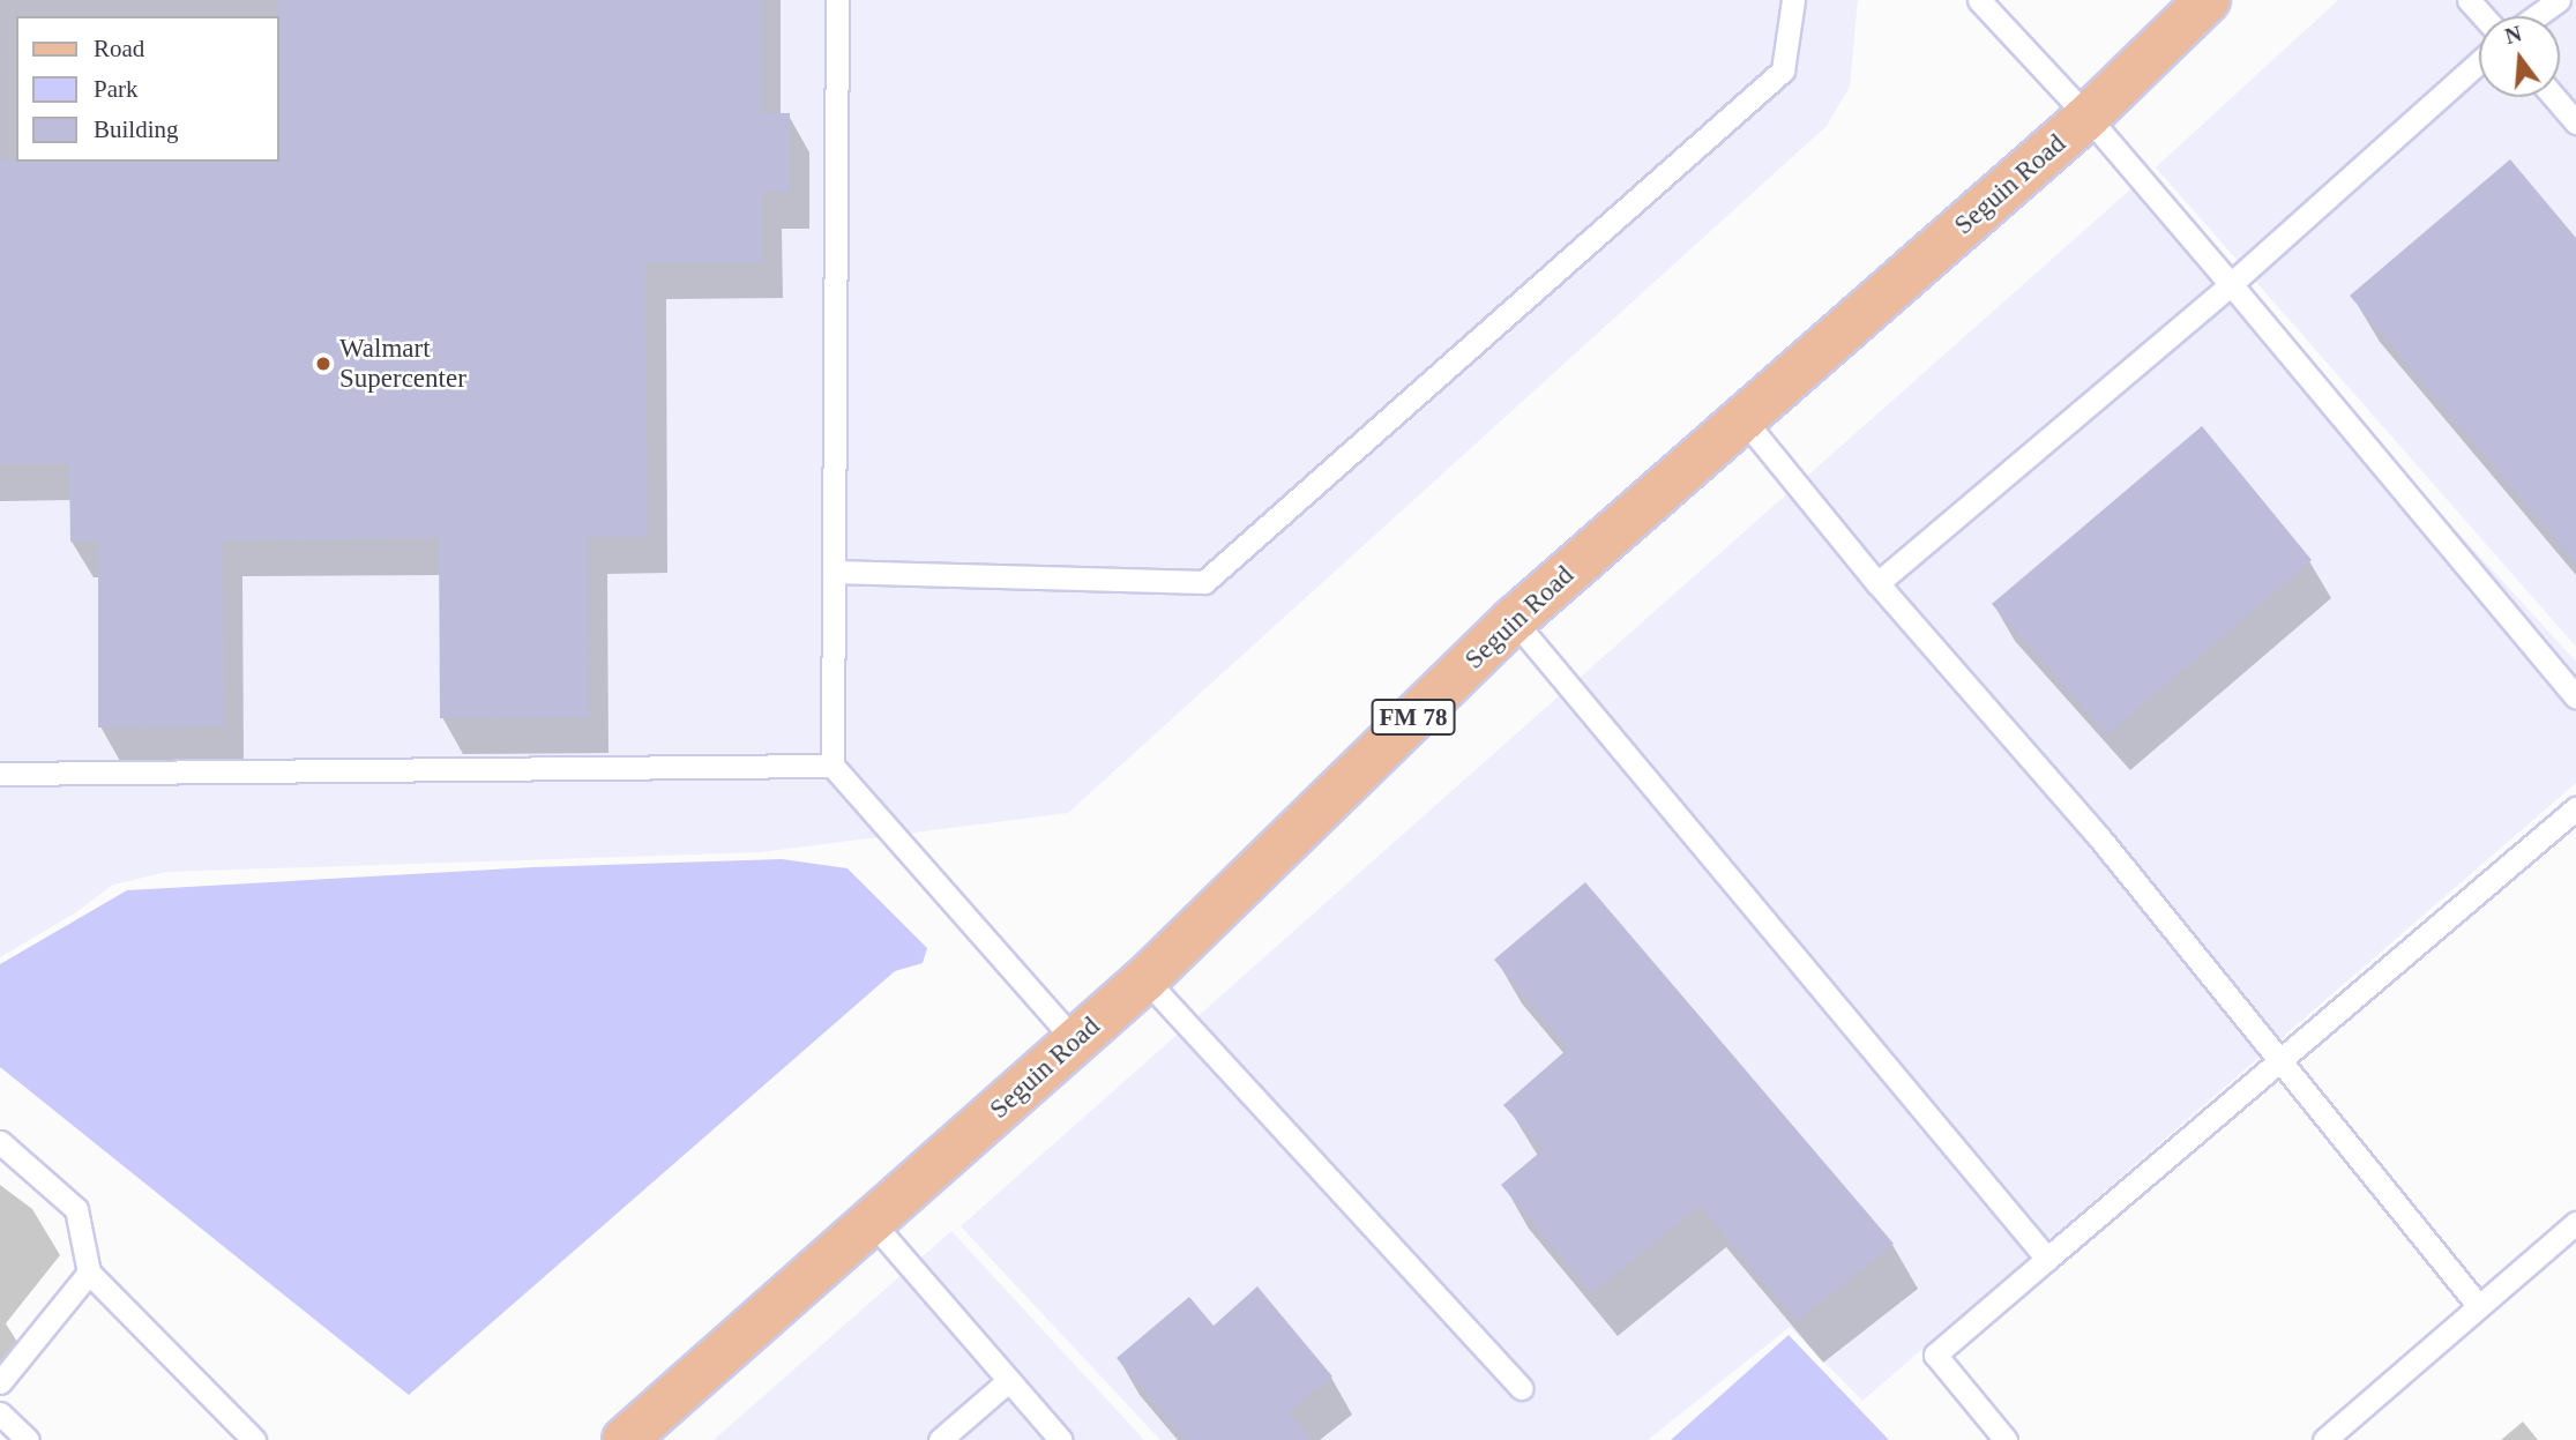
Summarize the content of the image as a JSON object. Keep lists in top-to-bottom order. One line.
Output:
{"streets":{"main road":["Seguin Road","FM 78"]},"places":["Walmart Supercenter"],"legend":["Road","Park","Building"],"north":"top"}
